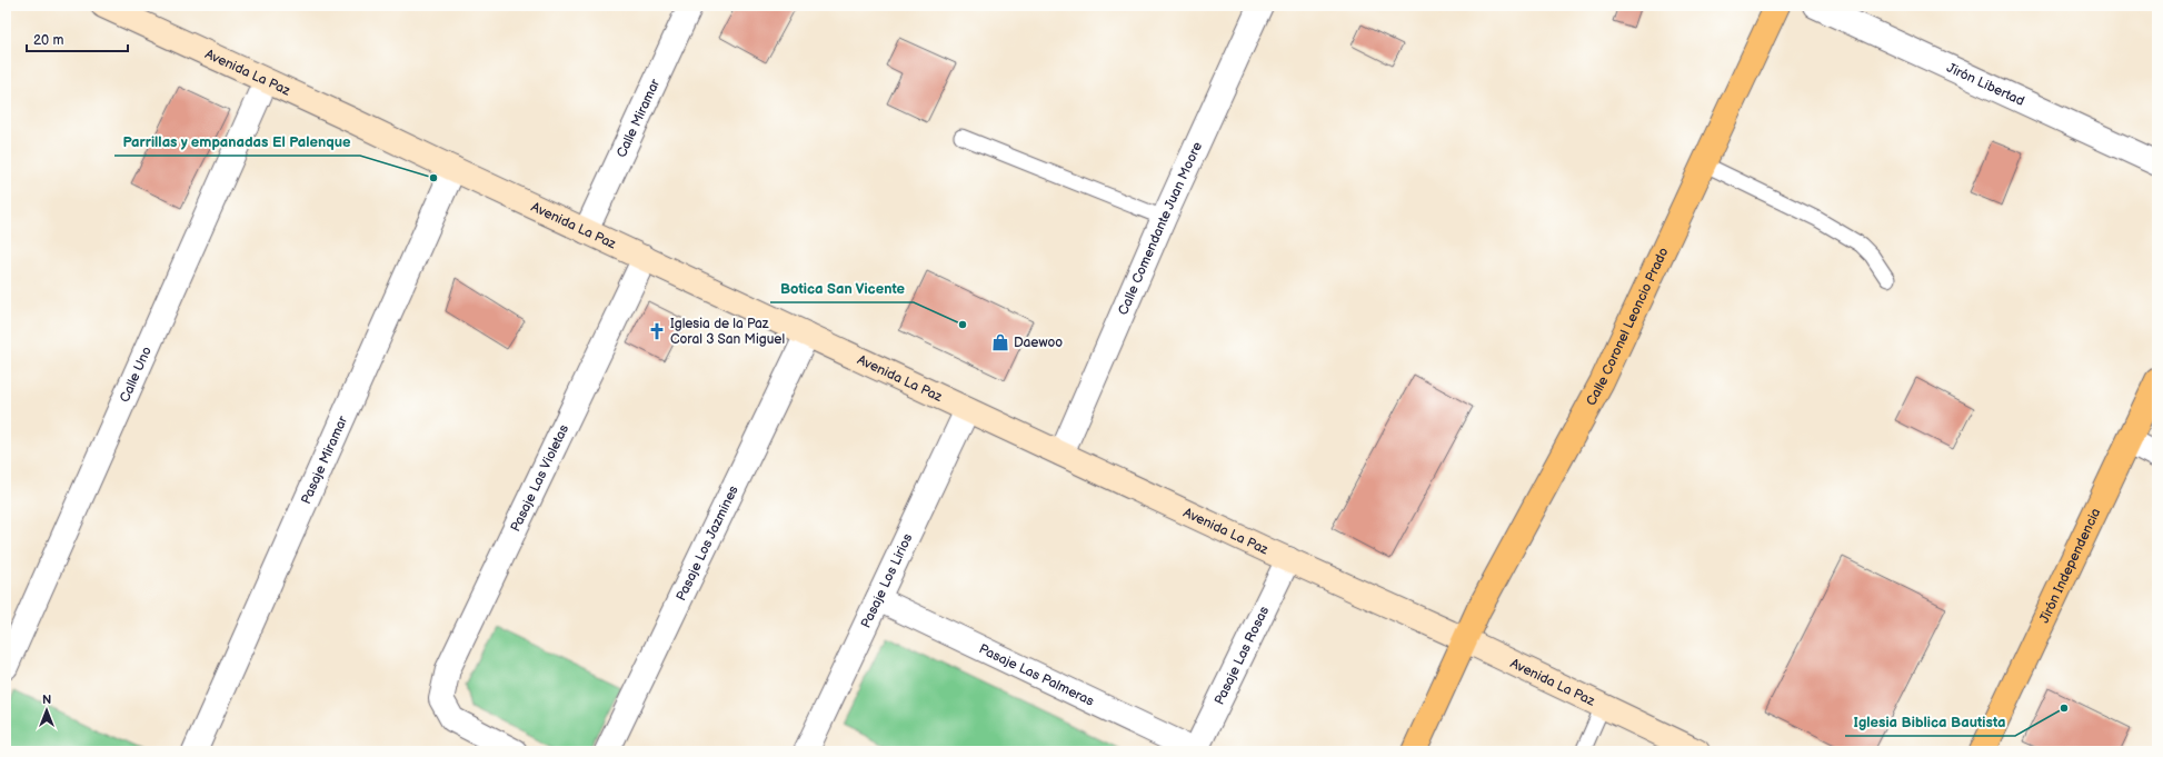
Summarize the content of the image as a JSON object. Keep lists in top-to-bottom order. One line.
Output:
{"streets":{"main road":["Avenida La Paz","Calle Coronel Leoncio Prado","Jirón Independencia"],"street":["Jirón Libertad","Calle Miramar","Calle Comendante Juan Moore","Calle Uno","Pasaje Miramar","Pasaje Las Violetas","Pasaje Los Jazmines","Pasaje Los Lirios","Pasaje Las Rosas","Pasaje Las Palmeras"]},"crossings":[["Avenida La Paz","Calle Miramar"],["Avenida La Paz","Calle Comendante Juan Moore"],["Avenida La Paz","Calle Coronel Leoncio Prado"],["Avenida La Paz","Calle Uno"],["Avenida La Paz","Pasaje Miramar"],["Avenida La Paz","Pasaje Las Violetas"],["Avenida La Paz","Pasaje Los Jazmines"],["Avenida La Paz","Pasaje Los Lirios"],["Avenida La Paz","Pasaje Las Rosas"],["Pasaje Los Lirios","Pasaje Las Palmeras"],["Pasaje Las Rosas","Pasaje Las Palmeras"]],"places":{"other":["Parrillas y empanadas El Palenque","Botica San Vicente","Iglesia Biblica Bautista"],"church":["Iglesia de la Paz Coral 3 San Miguel"],"shop":["Daewoo"]},"scale_bar":"20 m","north":"top"}
